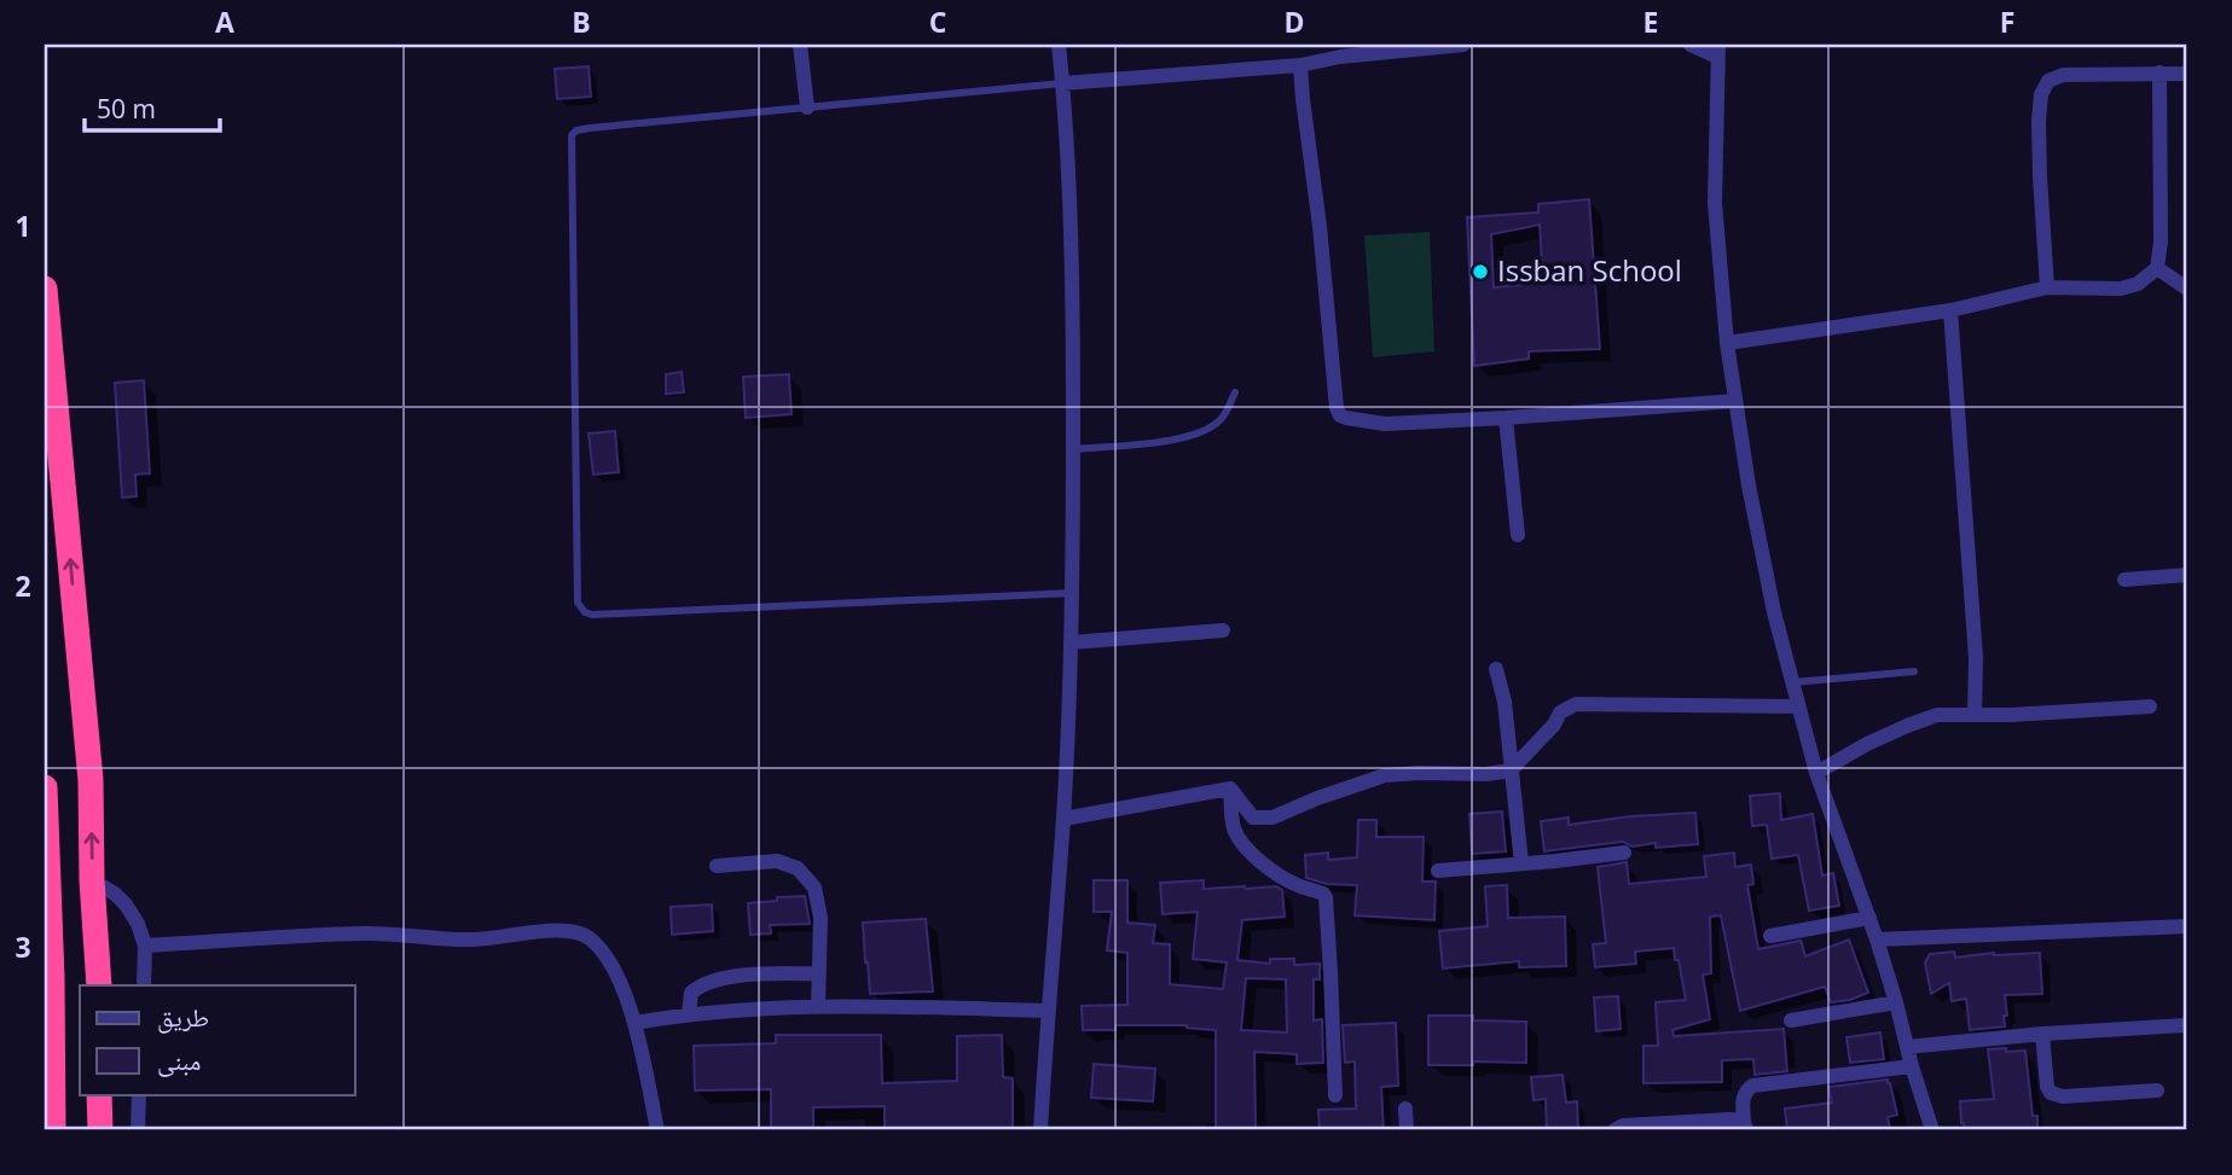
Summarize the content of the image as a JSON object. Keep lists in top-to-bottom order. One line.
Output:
{"places":["Issban School"],"legend":["طريق","مبنى"],"scale_bar":"50 m","grid":{"columns":["A","B","C","D","E","F"],"rows":["1","2","3"]}}
